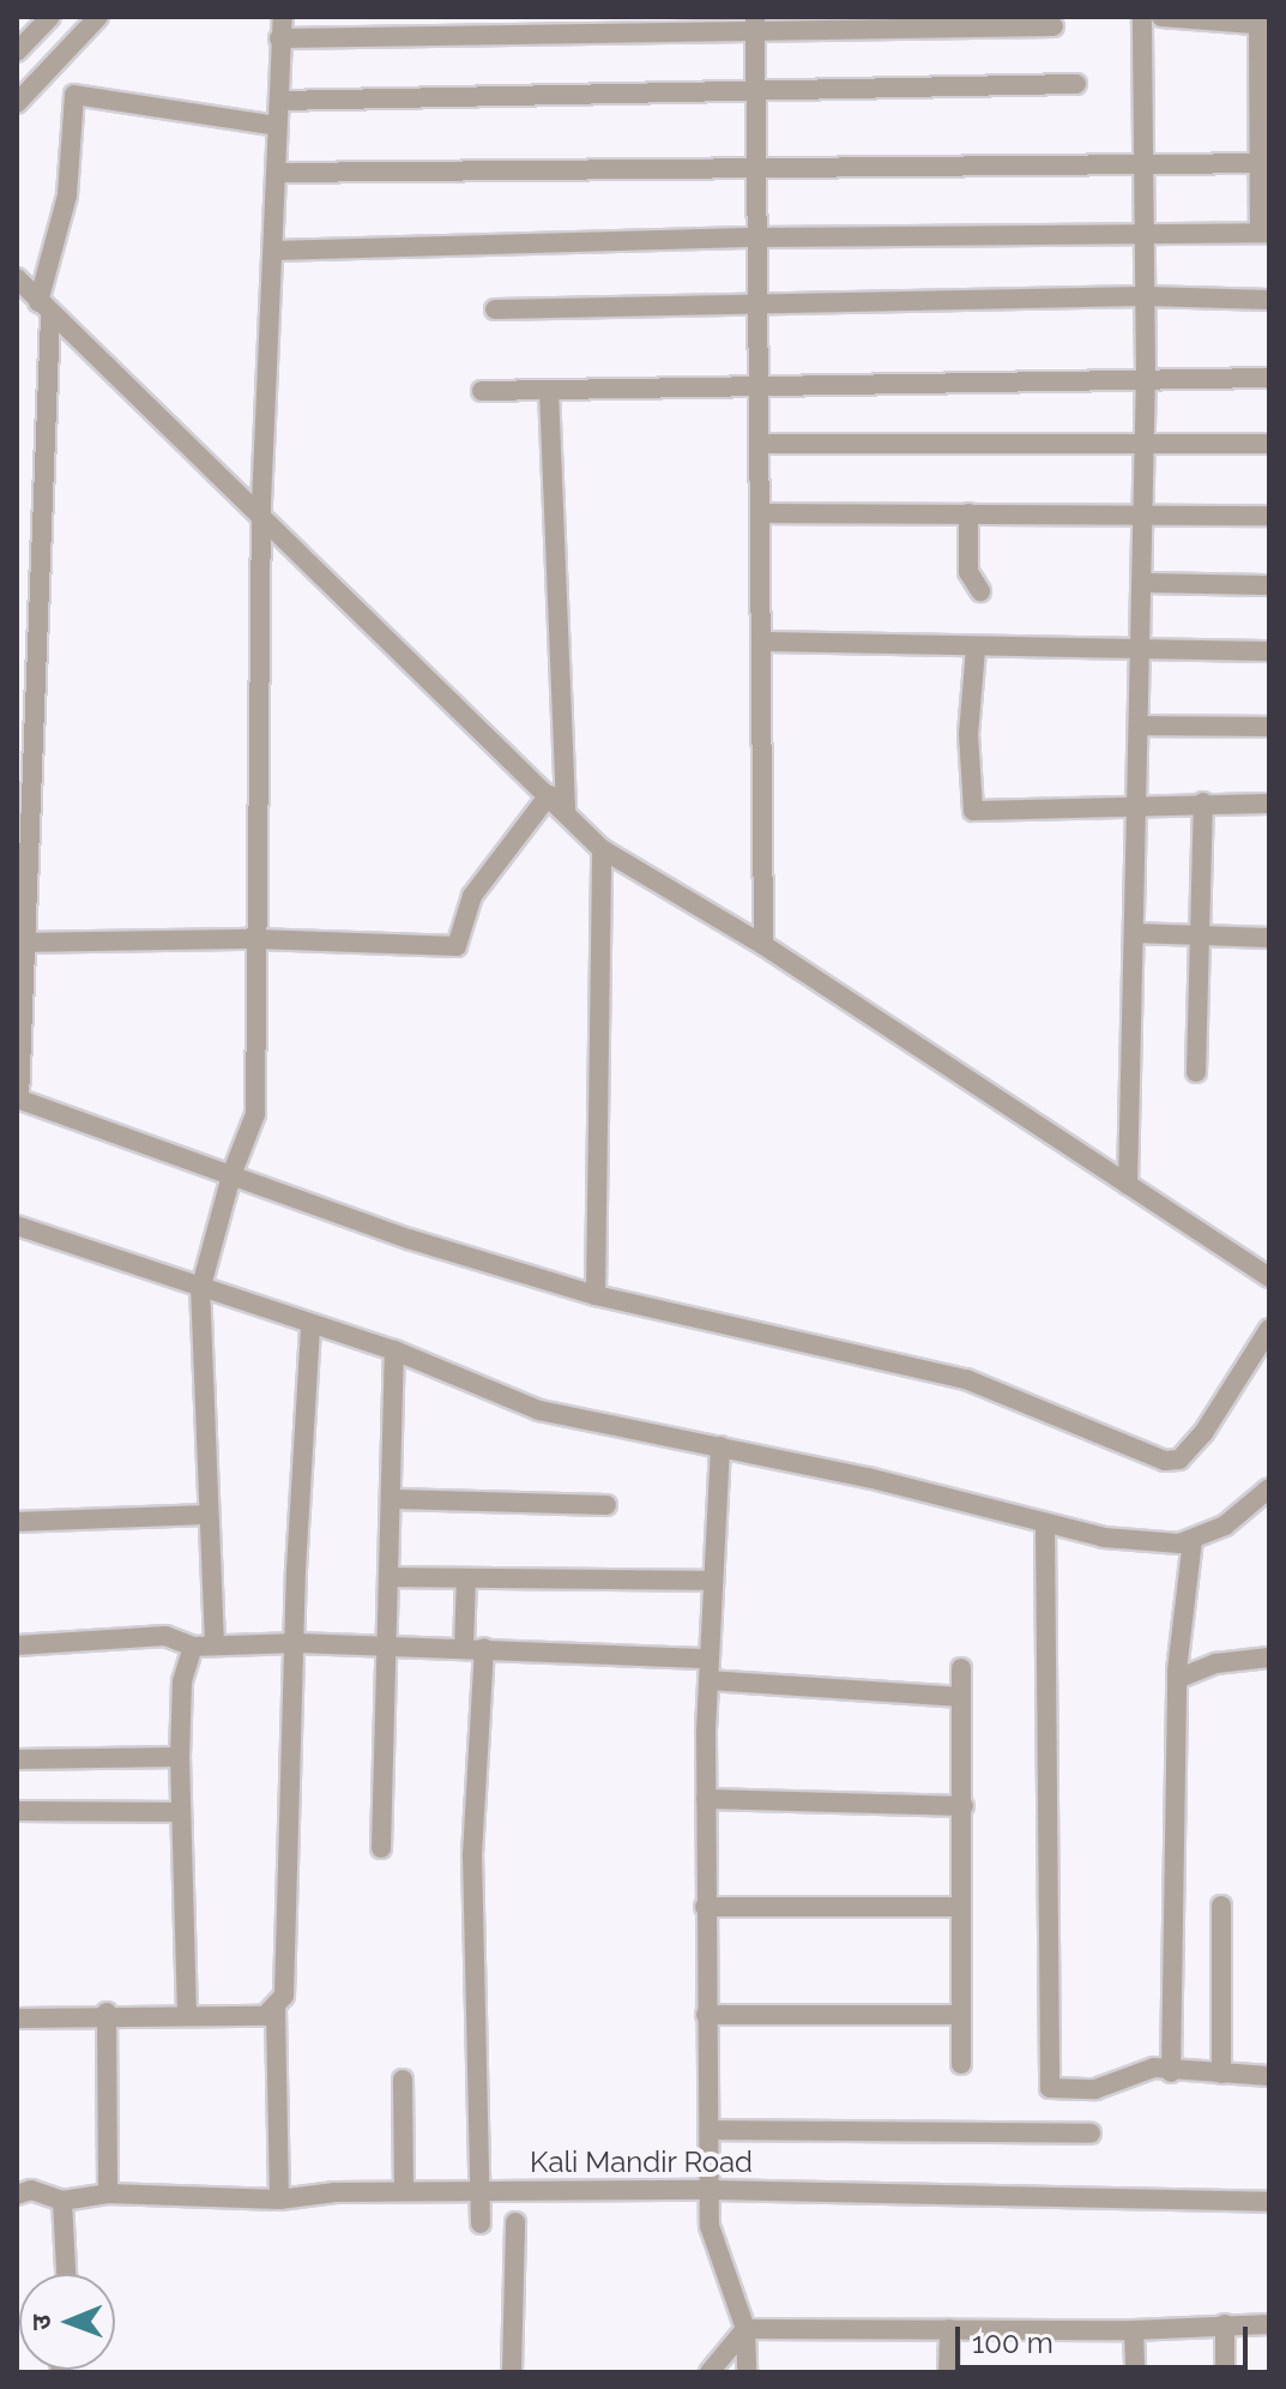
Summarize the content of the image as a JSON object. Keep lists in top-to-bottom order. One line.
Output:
{"streets":{"street":["Kali Mandir Road"]},"scale_bar":"100 m","north":"left"}
